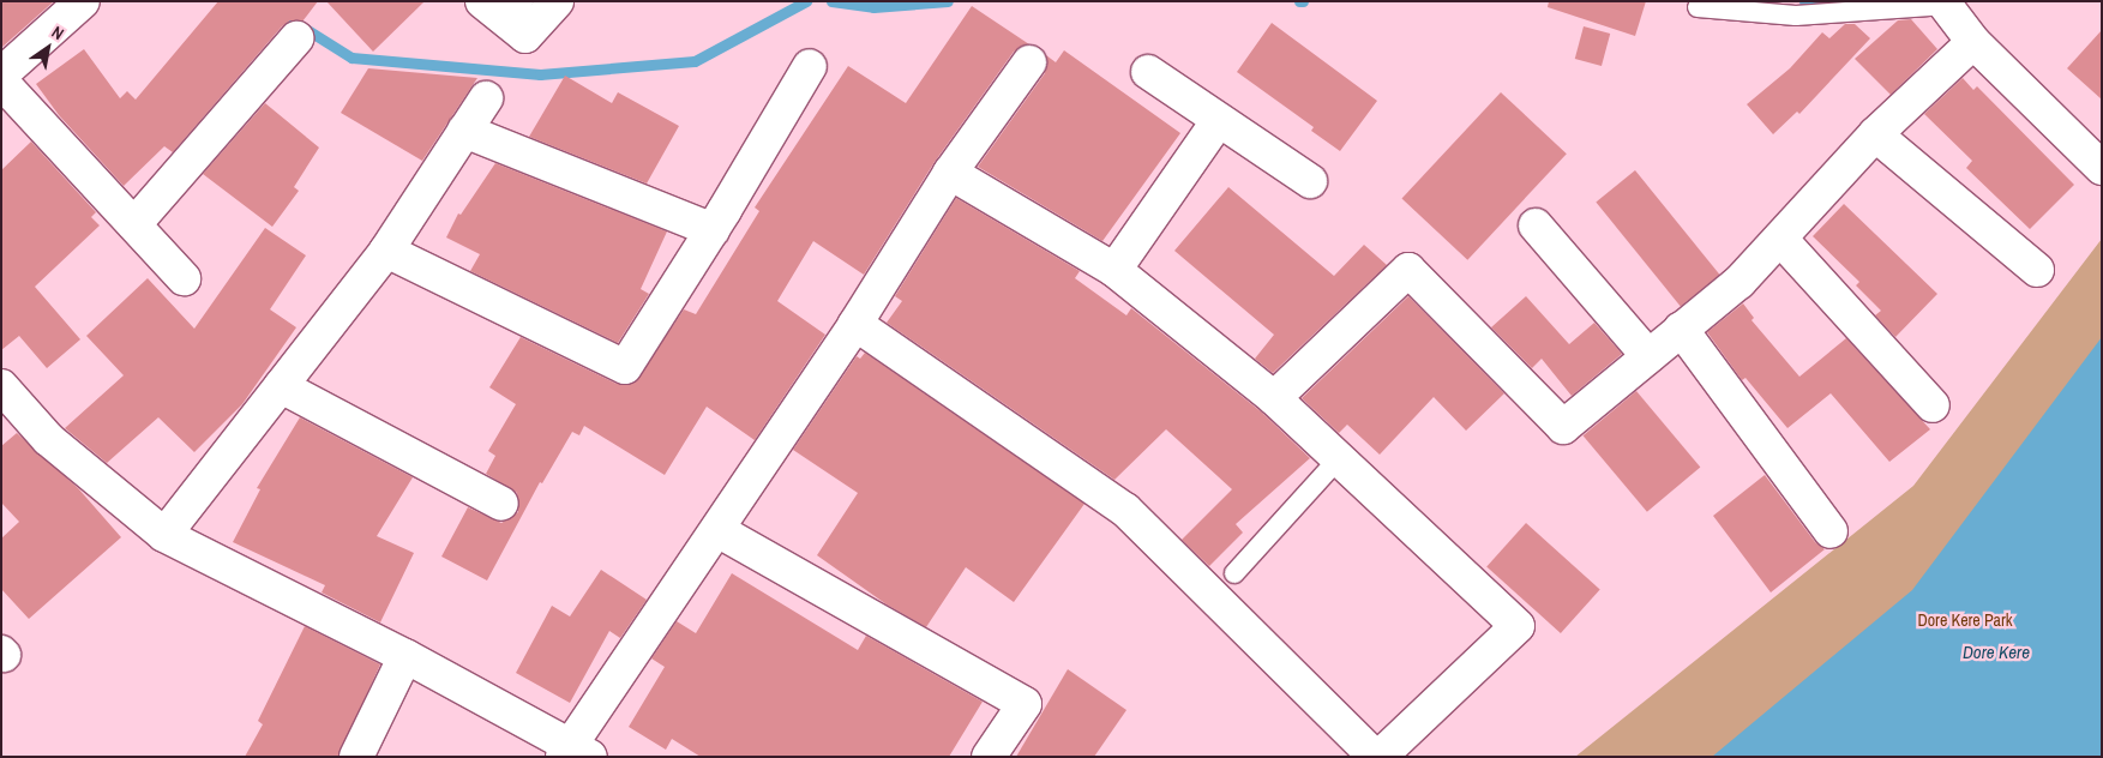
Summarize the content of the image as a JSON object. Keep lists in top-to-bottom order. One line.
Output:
{"water":["Dore Kere"],"parks":["Dore Kere Park"],"north":"top right"}
